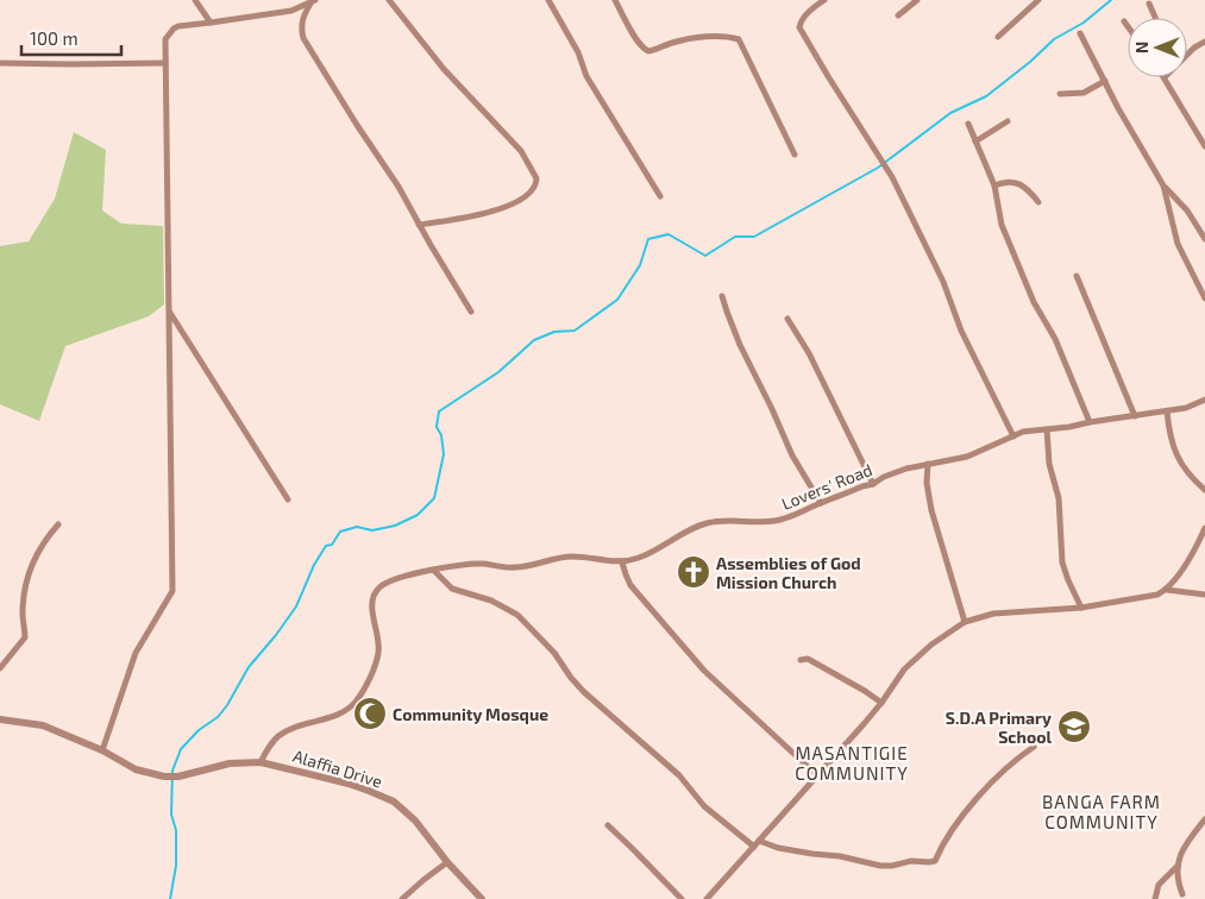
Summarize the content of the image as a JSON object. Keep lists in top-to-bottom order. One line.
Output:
{"streets":{"street":["Lovers' Road","Alaffia Drive"]},"crossings":[["Lovers' Road","Alaffia Drive"]],"districts":["MASANTIGIE COMMUNITY","BANGA FARM COMMUNITY"],"places":{"church":["Assemblies of God Mission Church"],"mosque":["Community Mosque"],"school or university":["S.D.A Primary School"]},"scale_bar":"100 m","north":"left"}
